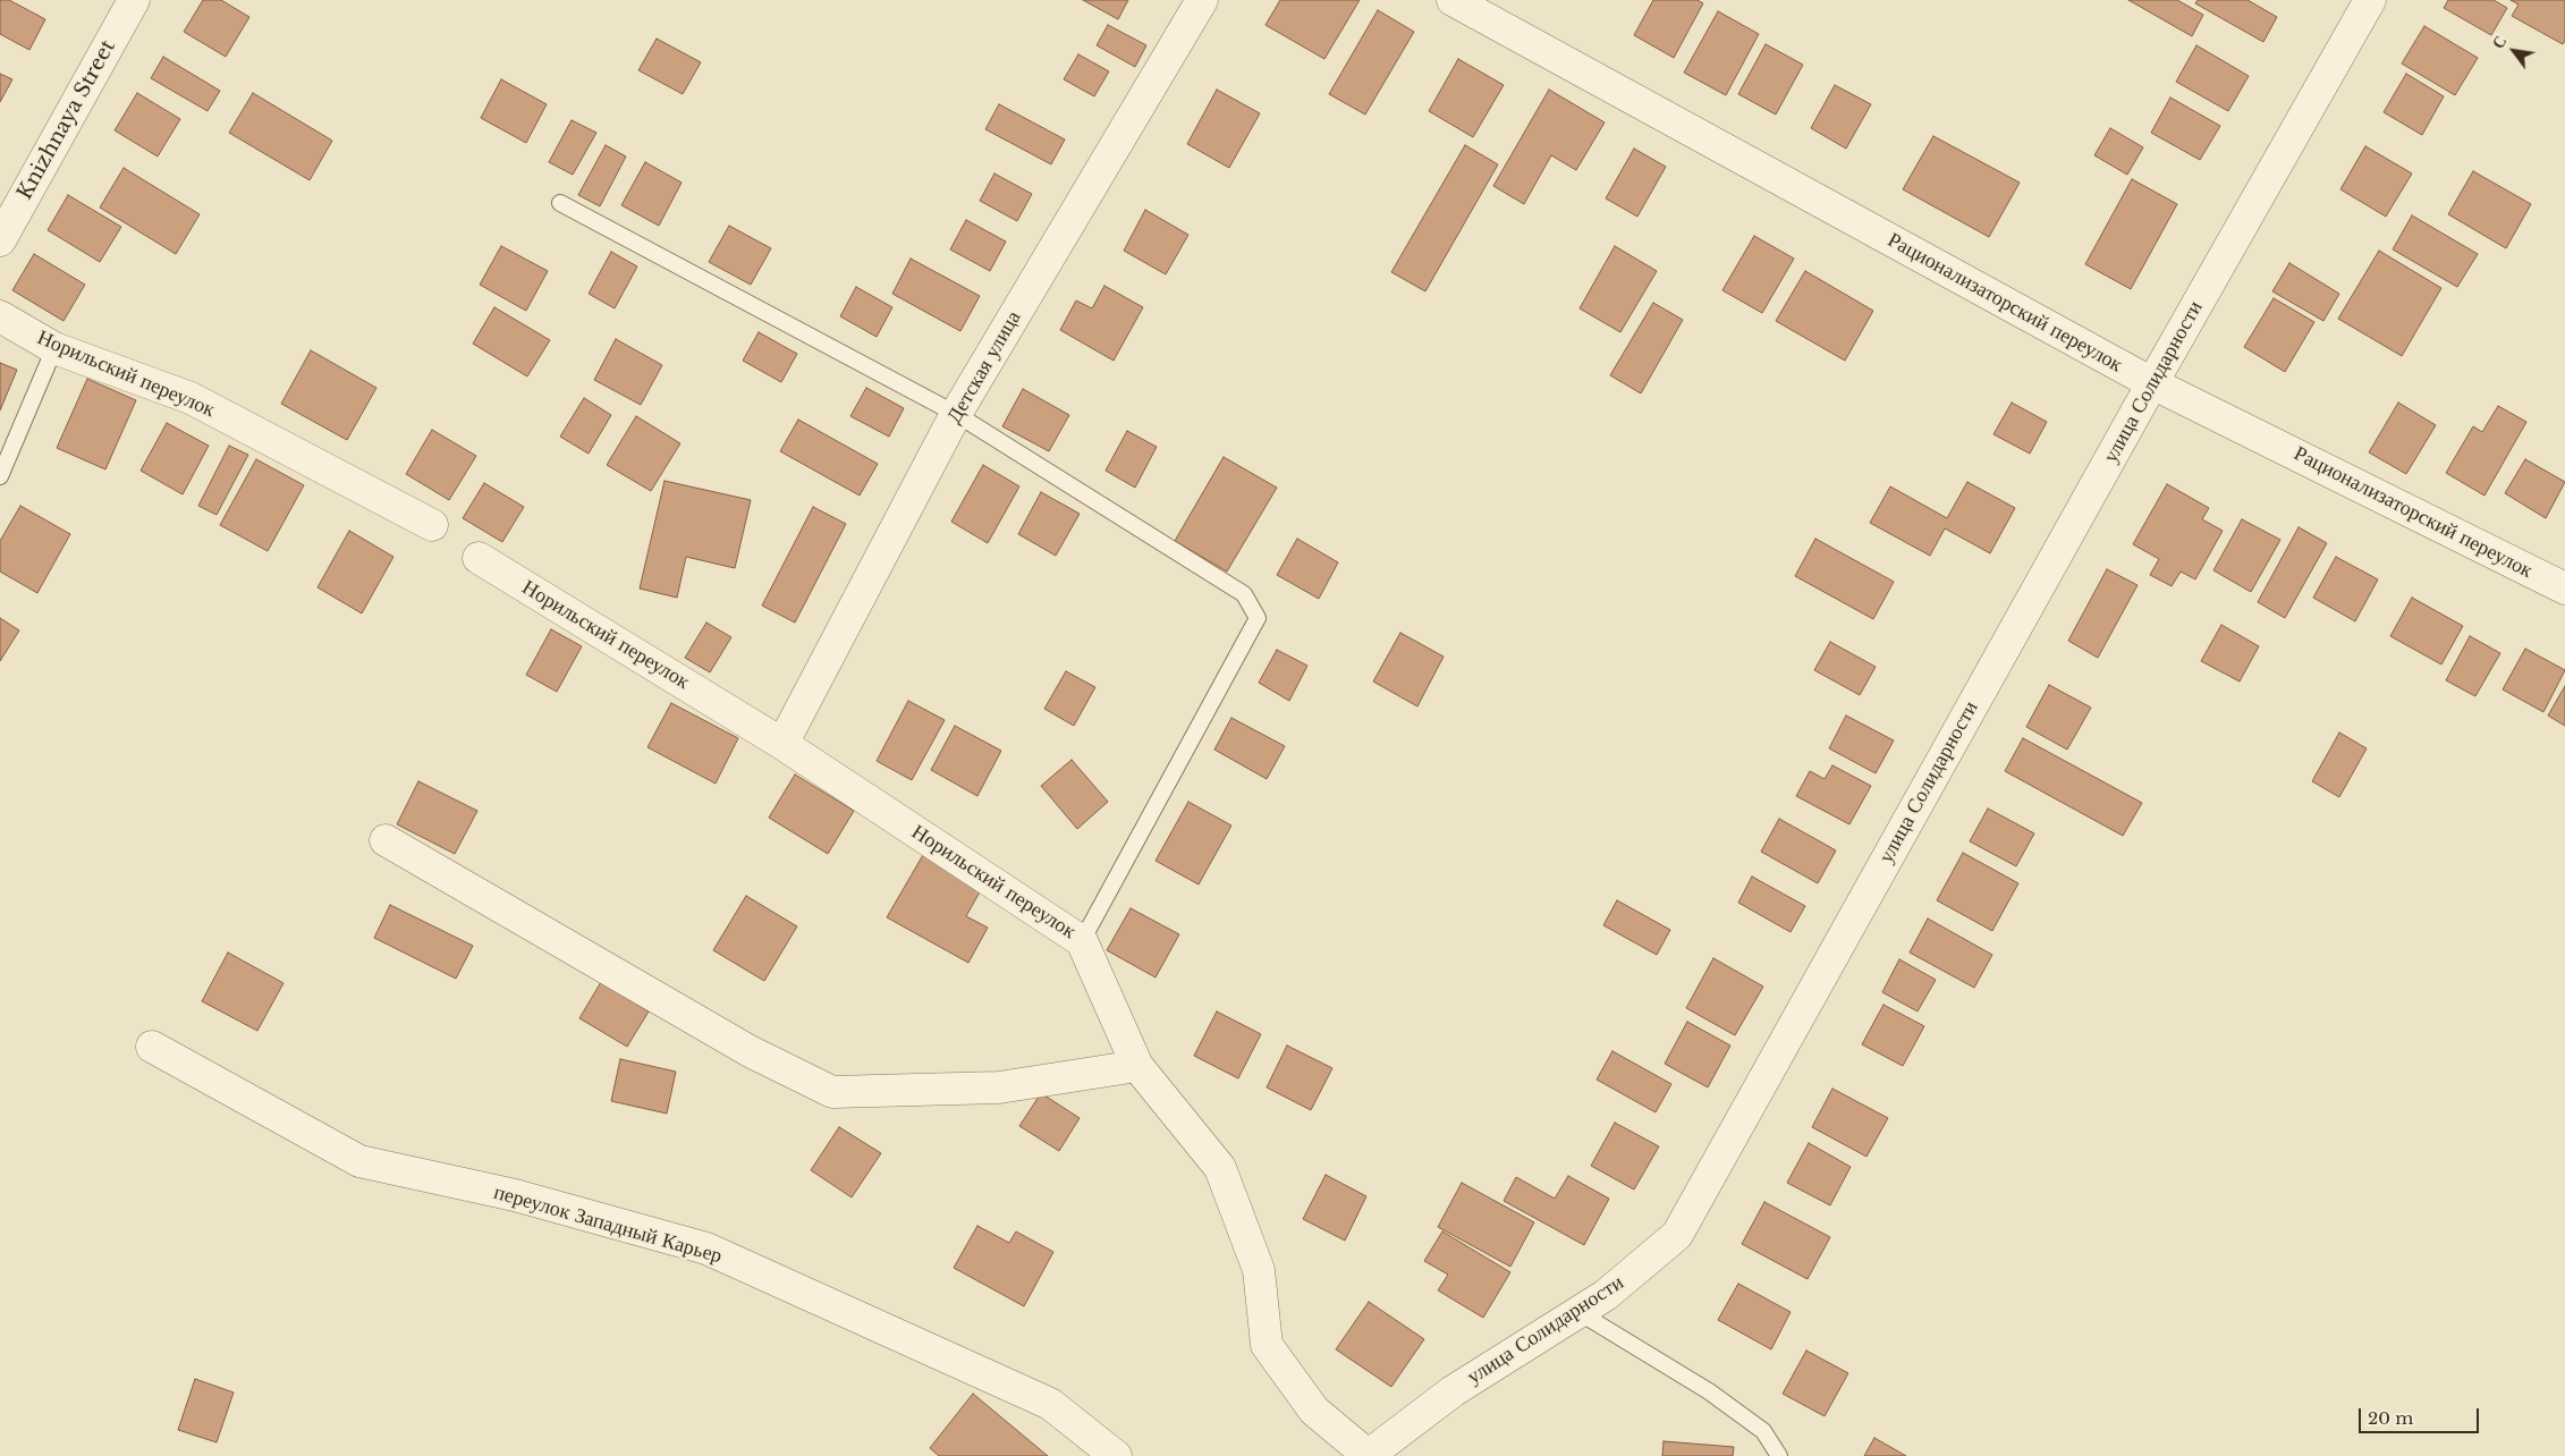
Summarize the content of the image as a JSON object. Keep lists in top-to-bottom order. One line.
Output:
{"streets":{"street":["Knizhnaya Street","Рационализаторский переулок","Детская улица","Норильский переулок","улица Солидарности","переулок Западный Карьер"]},"crossings":[["Рационализаторский переулок","улица Солидарности"],["Детская улица","Норильский переулок"],["Норильский переулок","улица Солидарности"]],"scale_bar":"20 m","north":"top left"}
